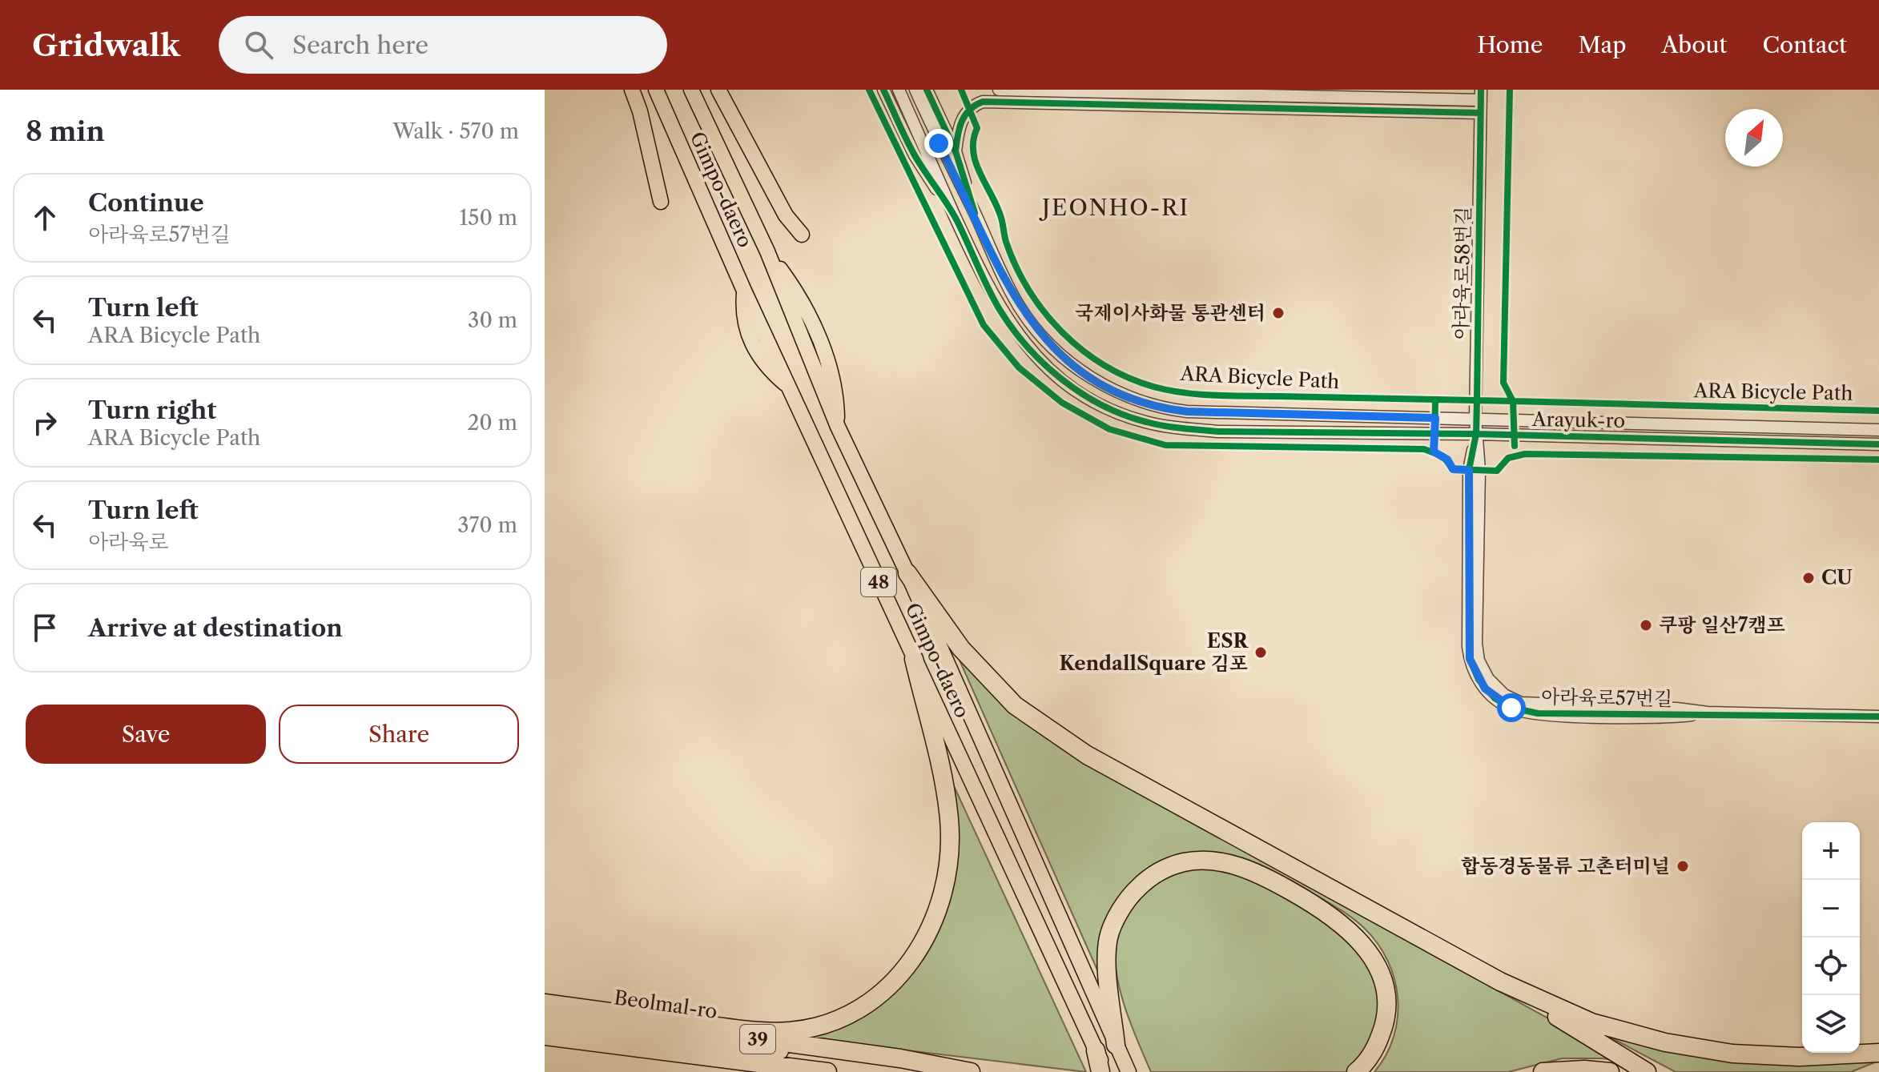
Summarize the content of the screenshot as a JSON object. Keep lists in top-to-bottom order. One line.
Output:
{"streets":{"highway":["Beolmal-ro","39"],"main road":["Gimpo-daero","48"],"street":["아라육로58번길","Arayuk-ro","아라육로57번길"],"cycle path":["ARA Bicycle Path"]},"crossings":[["아라육로58번길","Arayuk-ro"],["아라육로58번길","아라육로57번길"],["Arayuk-ro","아라육로57번길"]],"districts":["JEONHO-RI"],"places":["국제이사화물 통관센터","CU","쿠팡 일산7캠프","ESR KendallSquare 김포","합동경동물류 고촌터미널"],"north":"top right","page":{"header":"Gridwalk","search":"Search here","nav":["Home","Map","About","Contact"],"heading":["8 min","Walk · 570 m"],"list":[["Continue","아라육로57번길","150 m"],["Turn left","ARA Bicycle Path","30 m"],["Turn right","ARA Bicycle Path","20 m"],["Turn left","아라육로","370 m"],"Arrive at destination"],"buttons":["Save","Share"],"map_buttons":["+","−"]}}
